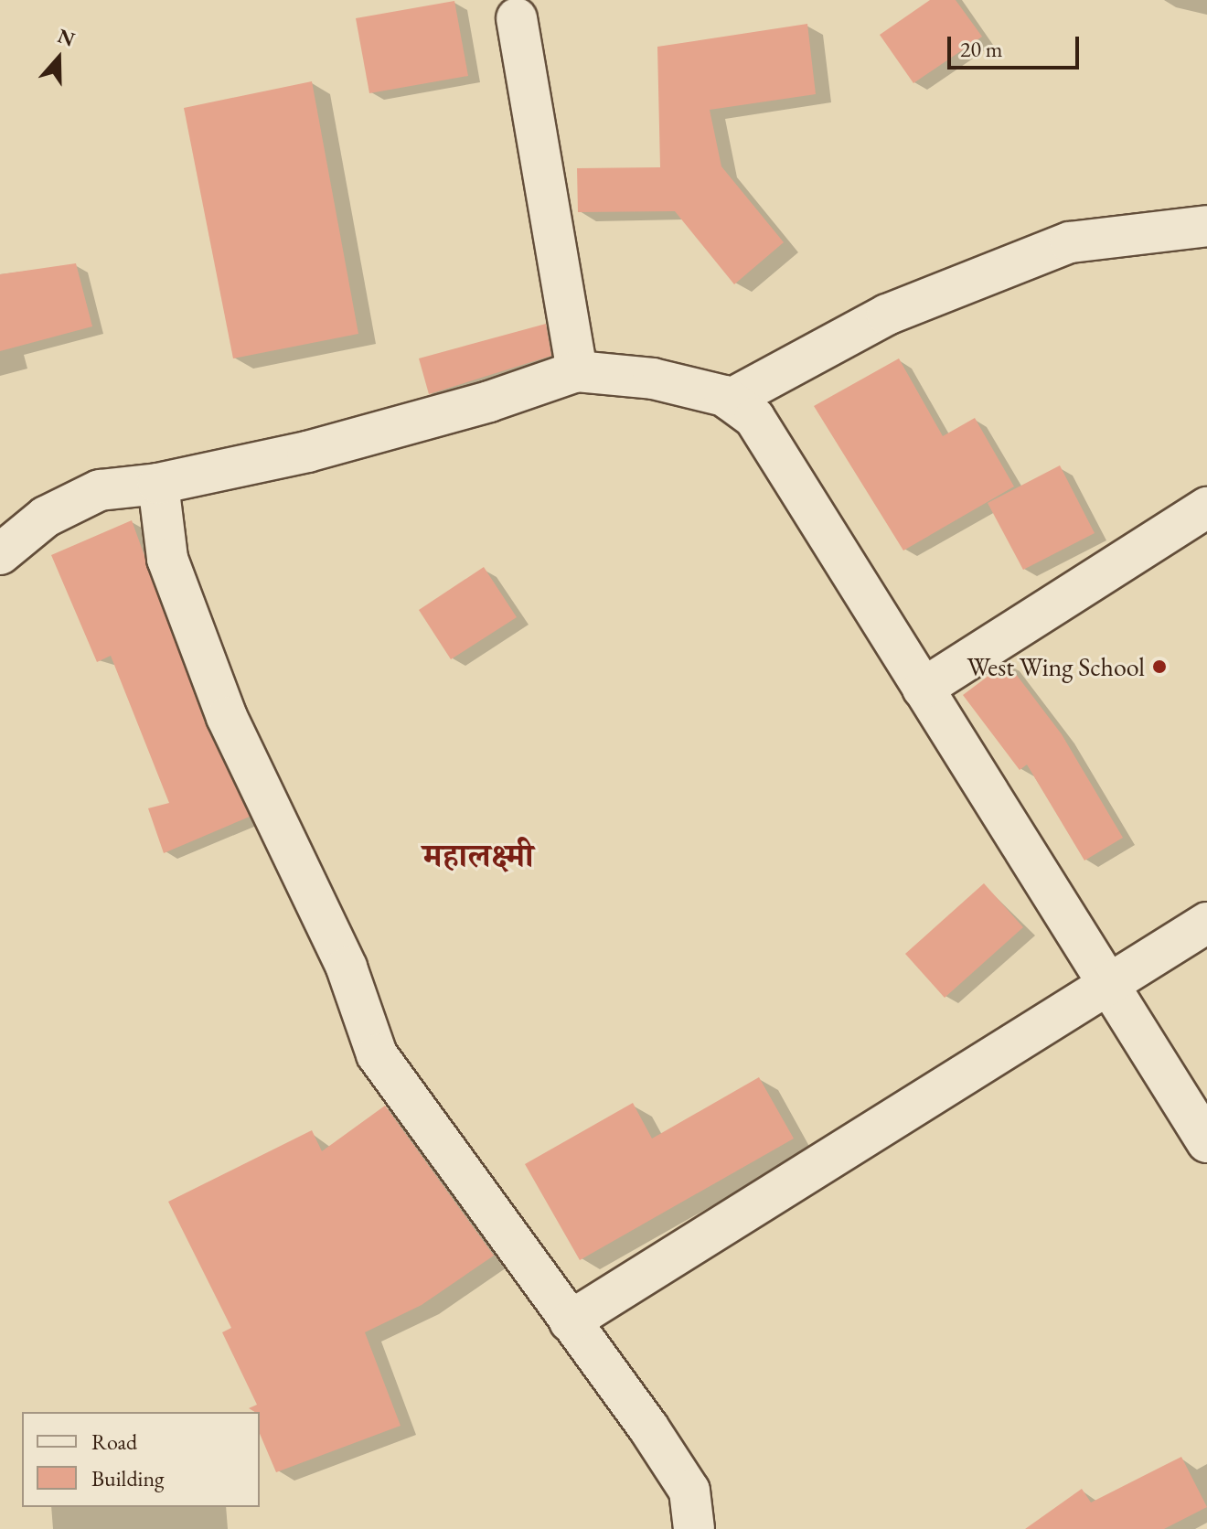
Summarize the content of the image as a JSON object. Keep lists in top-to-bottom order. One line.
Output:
{"districts":["महालक्ष्मी"],"places":["West Wing School"],"legend":["Road","Building"],"scale_bar":"20 m","north":"top"}
